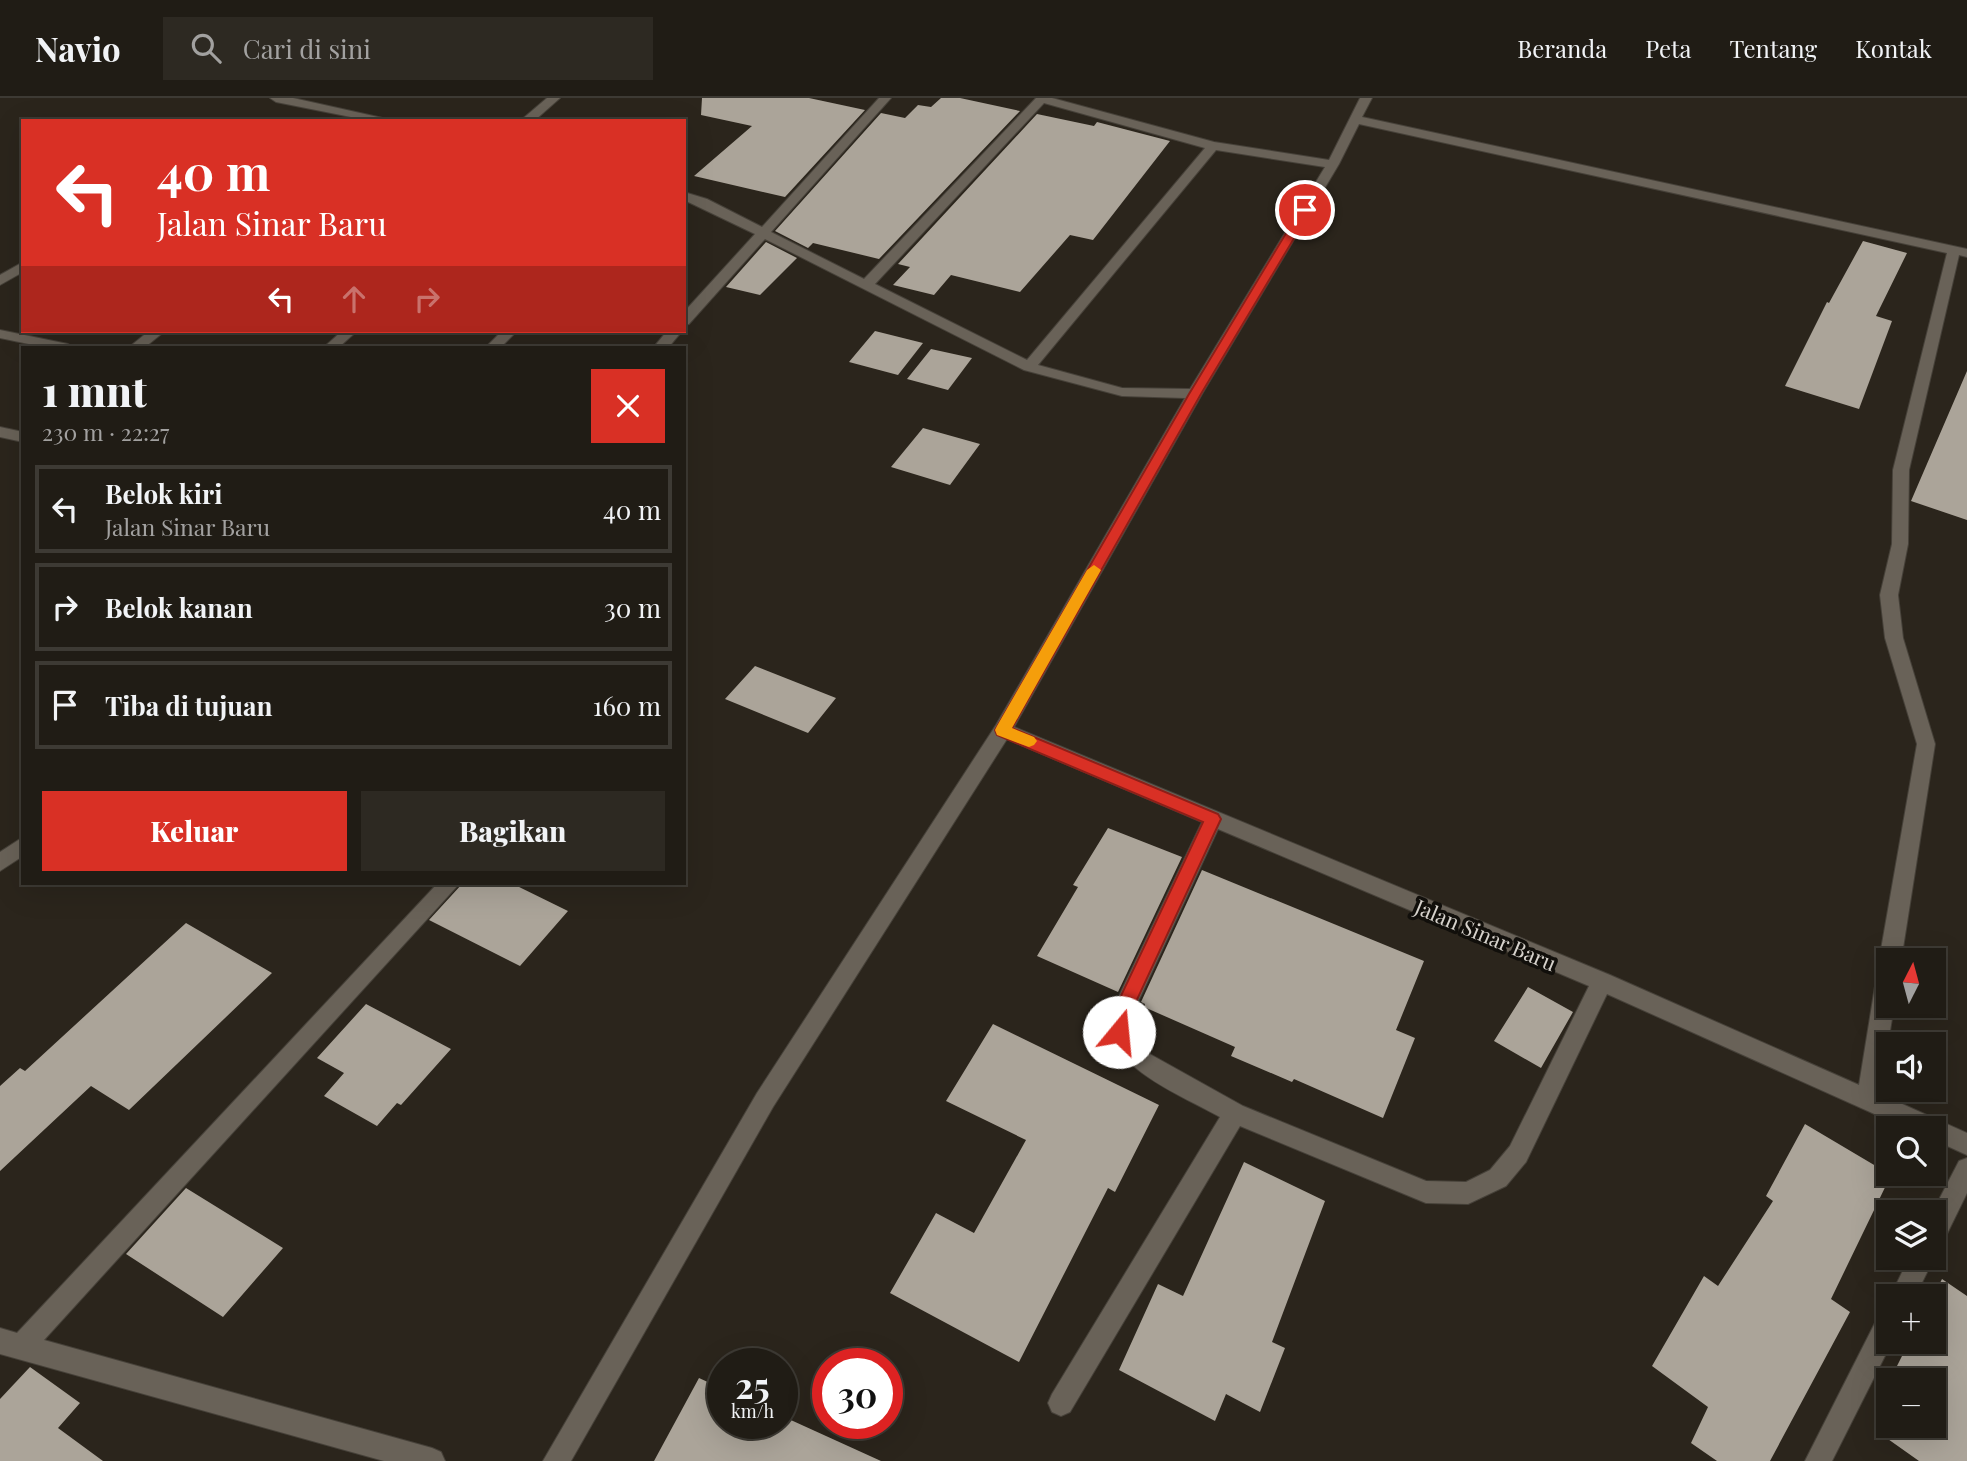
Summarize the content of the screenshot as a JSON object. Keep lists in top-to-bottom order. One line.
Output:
{"streets":{"street":["Jalan Sinar Baru"]},"north":"top","page":{"header":"Navio","search":"Cari di sini","nav":["Beranda","Peta","Tentang","Kontak"],"turn":["40 m","Jalan Sinar Baru"],"heading":["1 mnt","230 m · 22:27"],"list":[{"name":"Belok kiri","note":"Jalan Sinar Baru","value":"40 m"},{"name":"Belok kanan","value":"30 m"},{"name":"Tiba di tujuan","value":"160 m"}],"buttons":["Keluar","Bagikan"],"map_buttons":["+","−"],"speed":"25 km/h","limit":"30"}}
